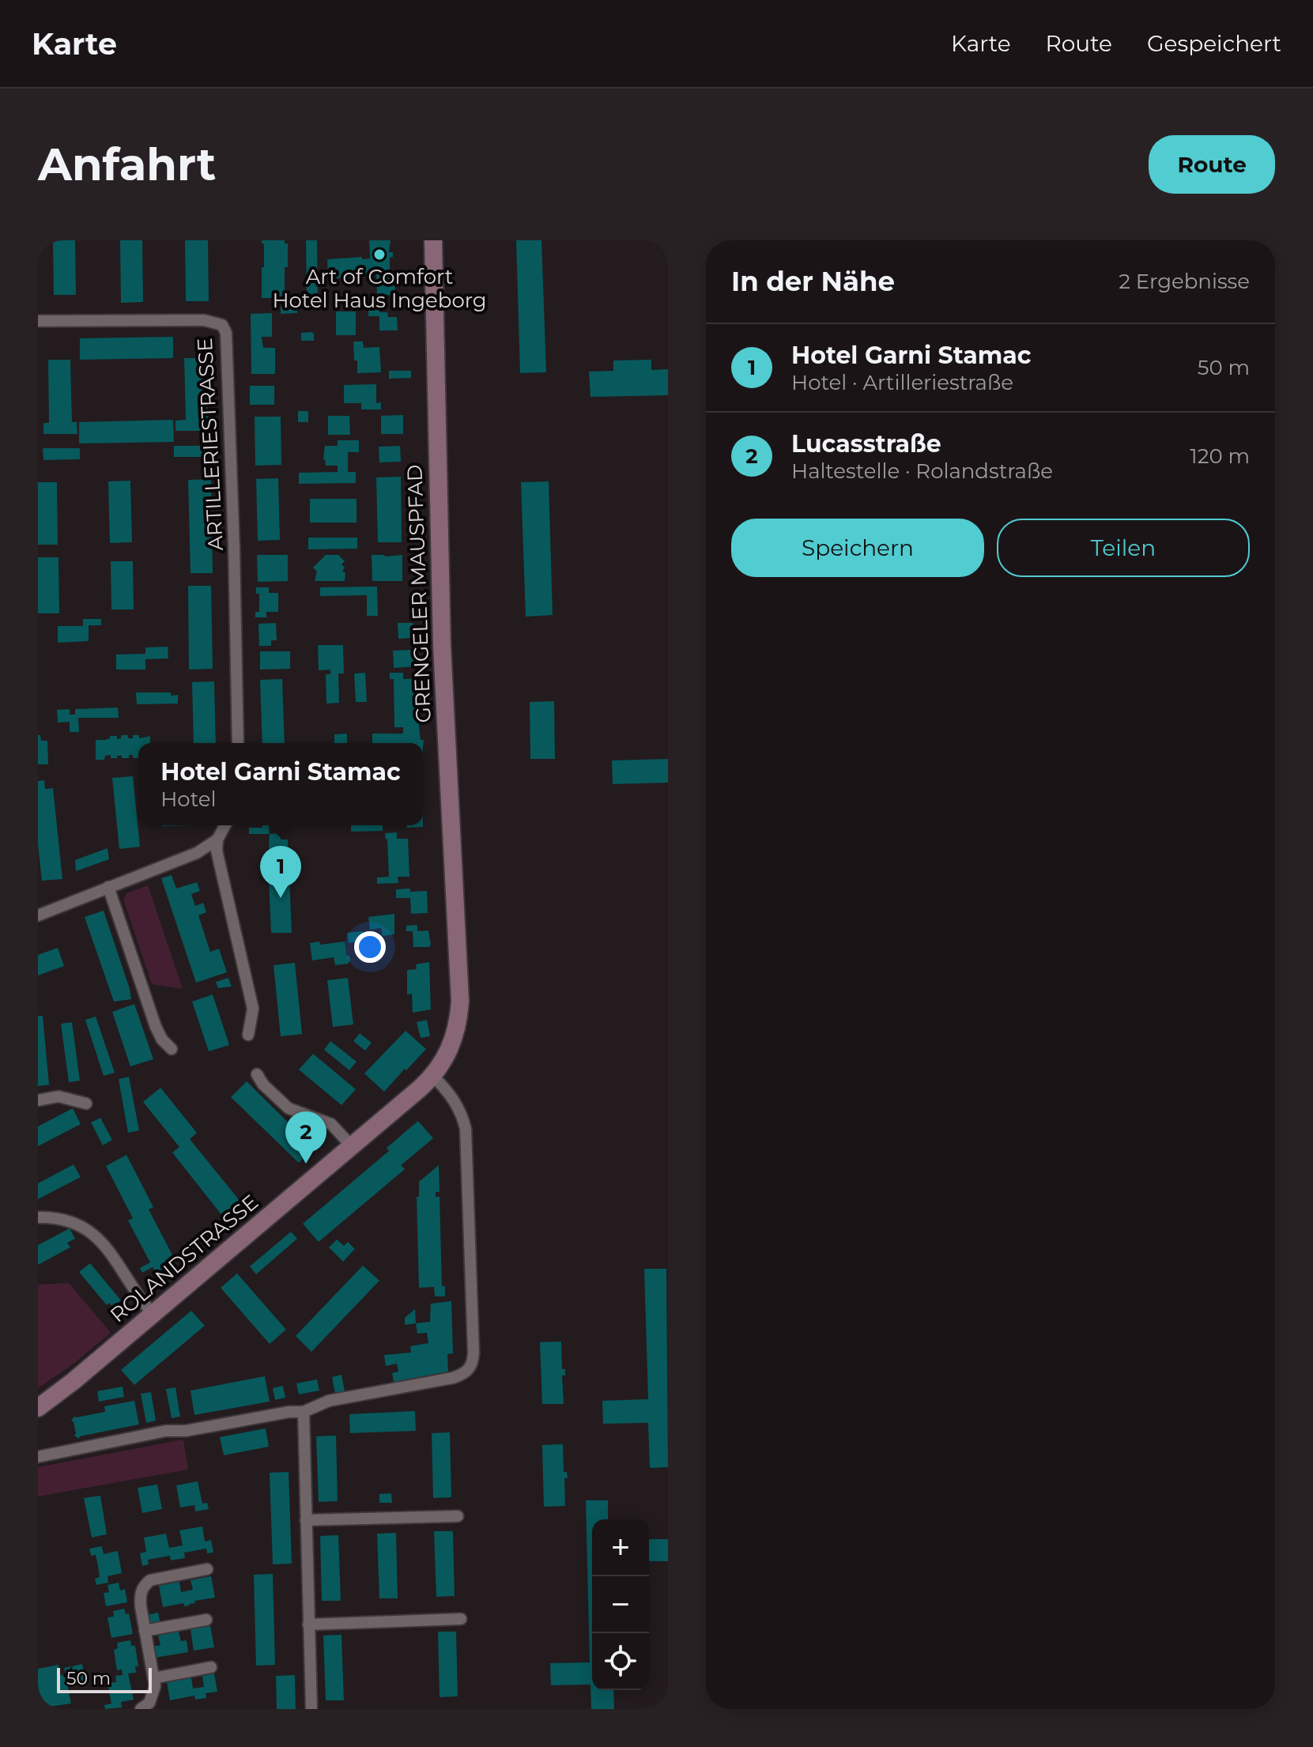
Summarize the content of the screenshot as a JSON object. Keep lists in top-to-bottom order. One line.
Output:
{"streets":{"main road":["GRENGELER MAUSPFAD","ROLANDSTRASSE"],"street":["ARTILLERIESTRASSE"]},"crossings":[["GRENGELER MAUSPFAD","ROLANDSTRASSE"]],"places":["Art of Comfort Hotel Haus Ingeborg"],"scale_bar":"50 m","page":{"header":"Karte","nav":["Karte","Route","Gespeichert"],"buttons":["Route",["Speichern","Teilen"]],"title":"Anfahrt","heading":["In der Nähe","2 Ergebnisse"],"list":[{"mark":"1","name":"Hotel Garni Stamac","note":"Hotel · Artilleriestraße","value":"50 m"},{"mark":"2","name":"Lucasstraße","note":"Haltestelle · Rolandstraße","value":"120 m"}],"popup":["Hotel Garni Stamac","Hotel"],"pins":["1","2"],"map_buttons":["+","−"],"scale":"50 m"}}
